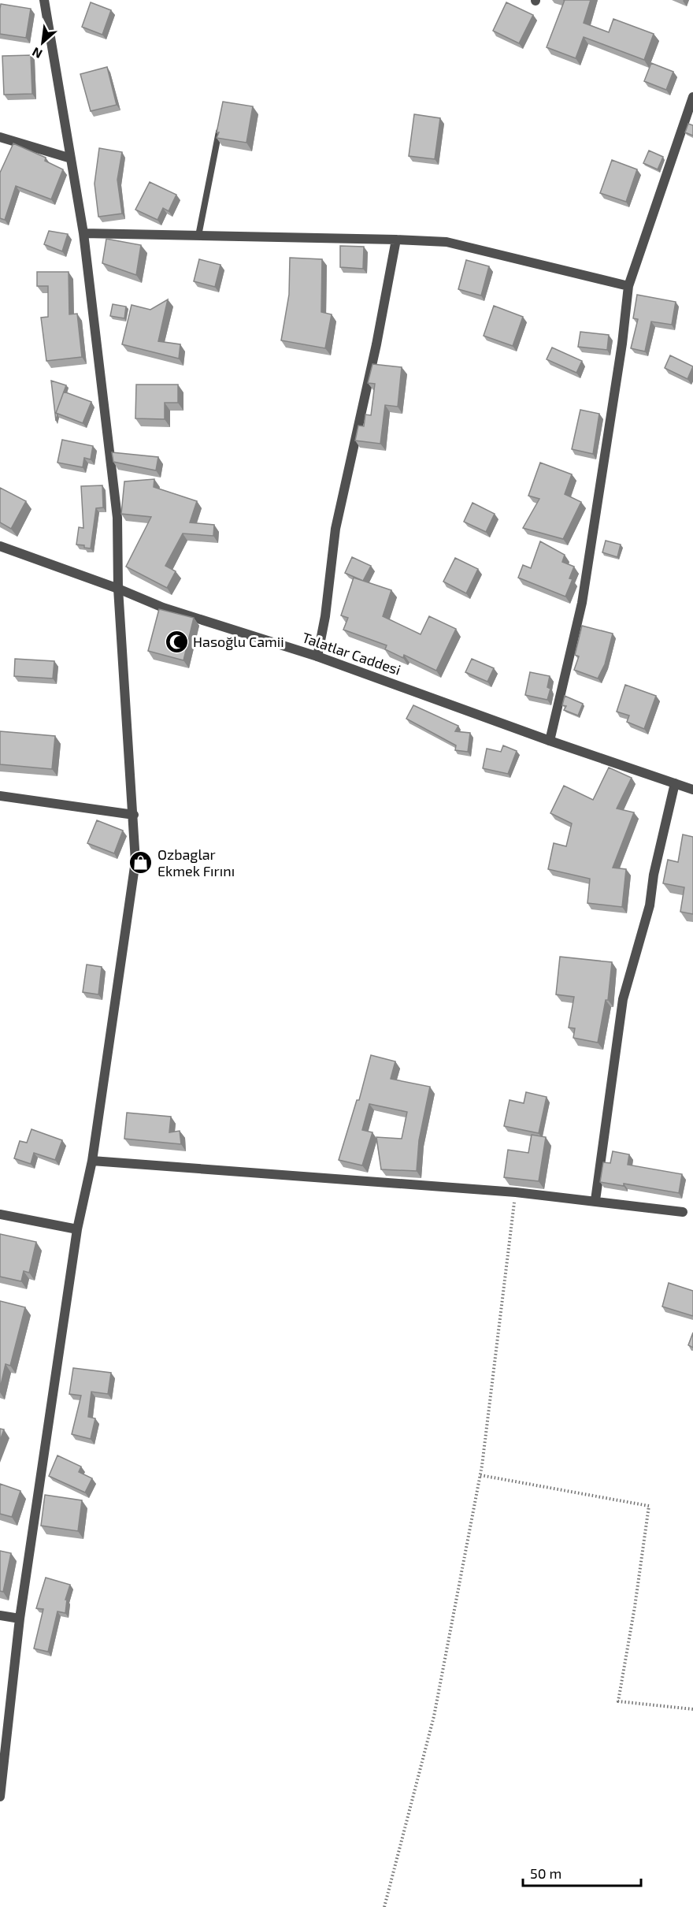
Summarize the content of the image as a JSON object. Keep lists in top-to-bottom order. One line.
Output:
{"streets":{"street":["Talatlar Caddesi"]},"places":{"mosque":["Hasoğlu Camii"],"shop":["Ozbaglar Ekmek Fırını"]},"scale_bar":"50 m","north":"bottom left"}
